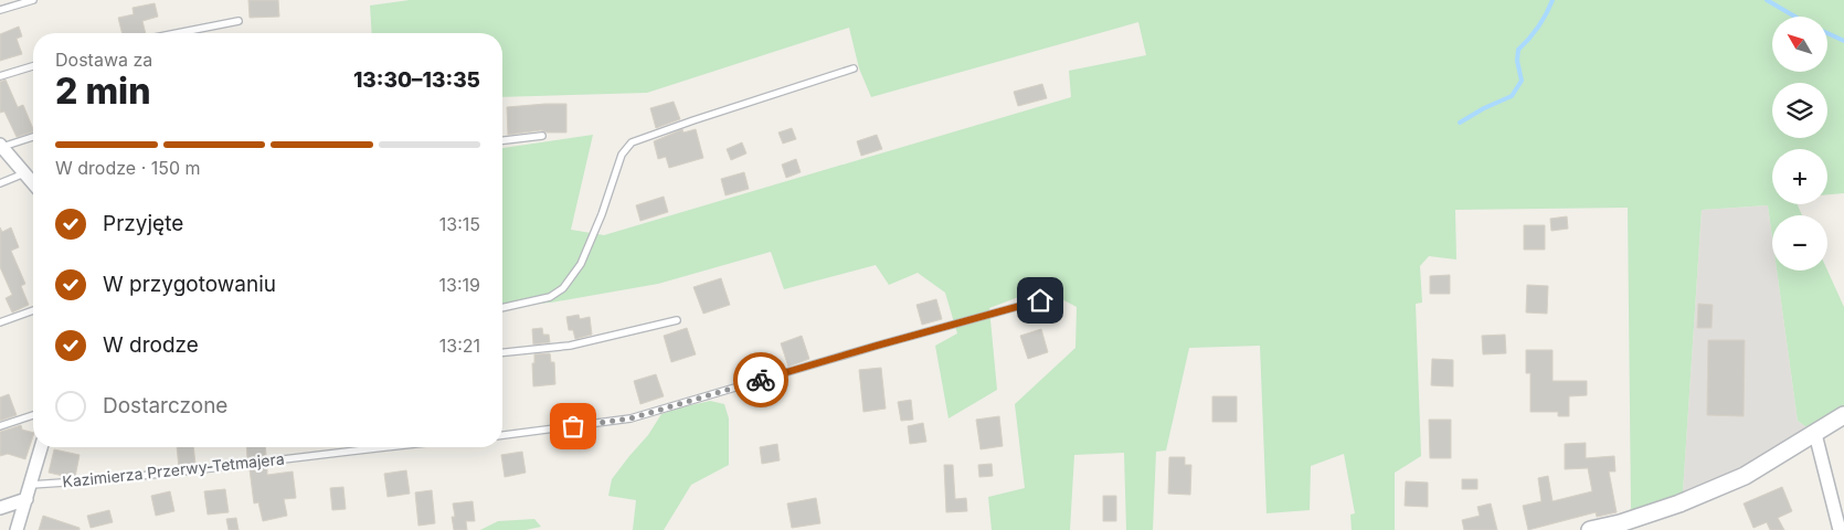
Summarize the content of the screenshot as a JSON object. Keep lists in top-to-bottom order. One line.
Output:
{"streets":{"lane":["Kazimierza Przerwy-Tetmajera"]},"north":"top left","page":{"map_buttons":["+","−"],"heading":["2 min","Dostawa za","13:30–13:35"],"bar":"W drodze · 150 m","list":[["Przyjęte","13:15"],["W przygotowaniu","13:19"],["W drodze","13:21"],"Dostarczone"]}}
